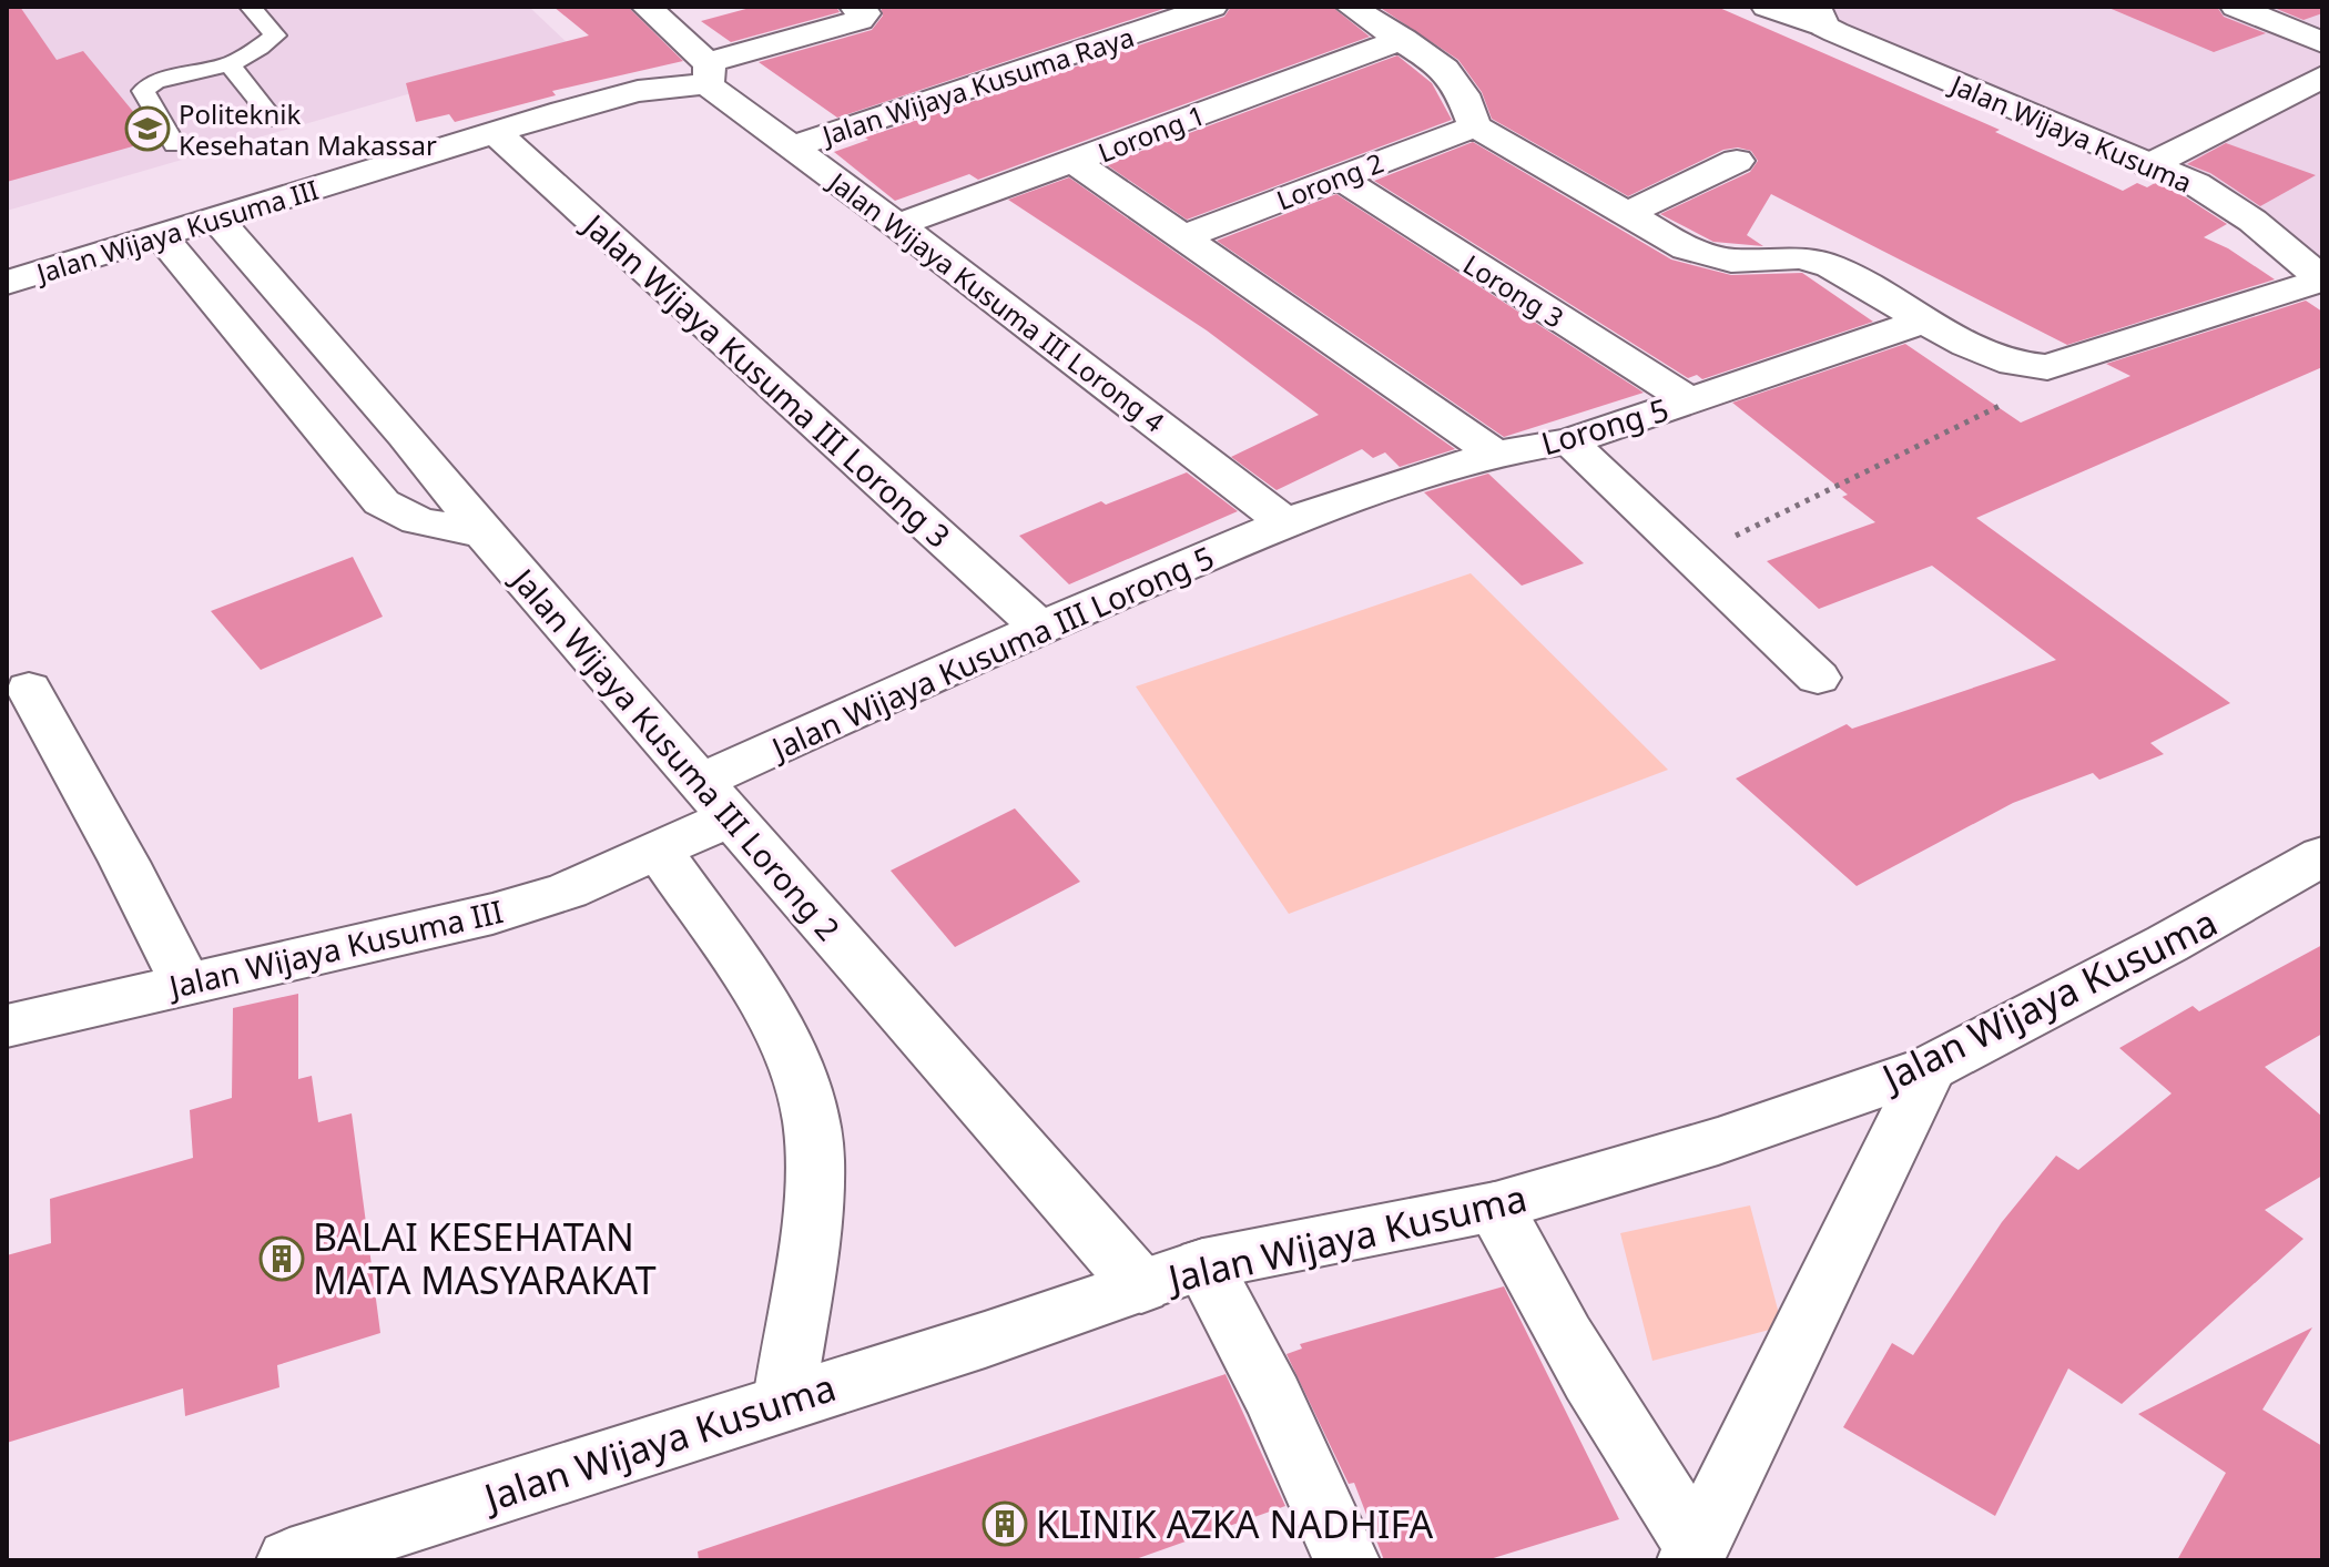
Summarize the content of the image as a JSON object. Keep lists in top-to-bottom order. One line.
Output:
{"streets":{"street":["Jalan Wijaya Kusuma Raya","Lorong 1","Jalan Wijaya Kusuma","Lorong 2","Jalan Wijaya Kusuma III","Lorong 3","Jalan Wijaya Kusuma III Lorong 4","Jalan Wijaya Kusuma III Lorong 3","Lorong 5","Jalan Wijaya Kusuma III Lorong 5","Jalan Wijaya Kusuma III Lorong 2"]},"crossings":[["Jalan Wijaya Kusuma Raya","Jalan Wijaya Kusuma III Lorong 4"],["Lorong 1","Jalan Wijaya Kusuma III Lorong 4"],["Jalan Wijaya Kusuma","Jalan Wijaya Kusuma III Lorong 2"],["Lorong 2","Lorong 3"],["Jalan Wijaya Kusuma III","Jalan Wijaya Kusuma III Lorong 4"],["Jalan Wijaya Kusuma III","Jalan Wijaya Kusuma III Lorong 3"],["Jalan Wijaya Kusuma III","Jalan Wijaya Kusuma III Lorong 5"],["Jalan Wijaya Kusuma III","Jalan Wijaya Kusuma III Lorong 2"],["Lorong 3","Lorong 5"],["Jalan Wijaya Kusuma III Lorong 4","Lorong 5"],["Jalan Wijaya Kusuma III Lorong 4","Jalan Wijaya Kusuma III Lorong 5"],["Jalan Wijaya Kusuma III Lorong 3","Jalan Wijaya Kusuma III Lorong 5"],["Lorong 5","Jalan Wijaya Kusuma III Lorong 5"],["Jalan Wijaya Kusuma III Lorong 5","Jalan Wijaya Kusuma III Lorong 2"]],"places":{"school or university":["Politeknik Kesehatan Makassar"],"building":["BALAI KESEHATAN MATA MASYARAKAT","KLINIK AZKA NADHIFA"]}}
